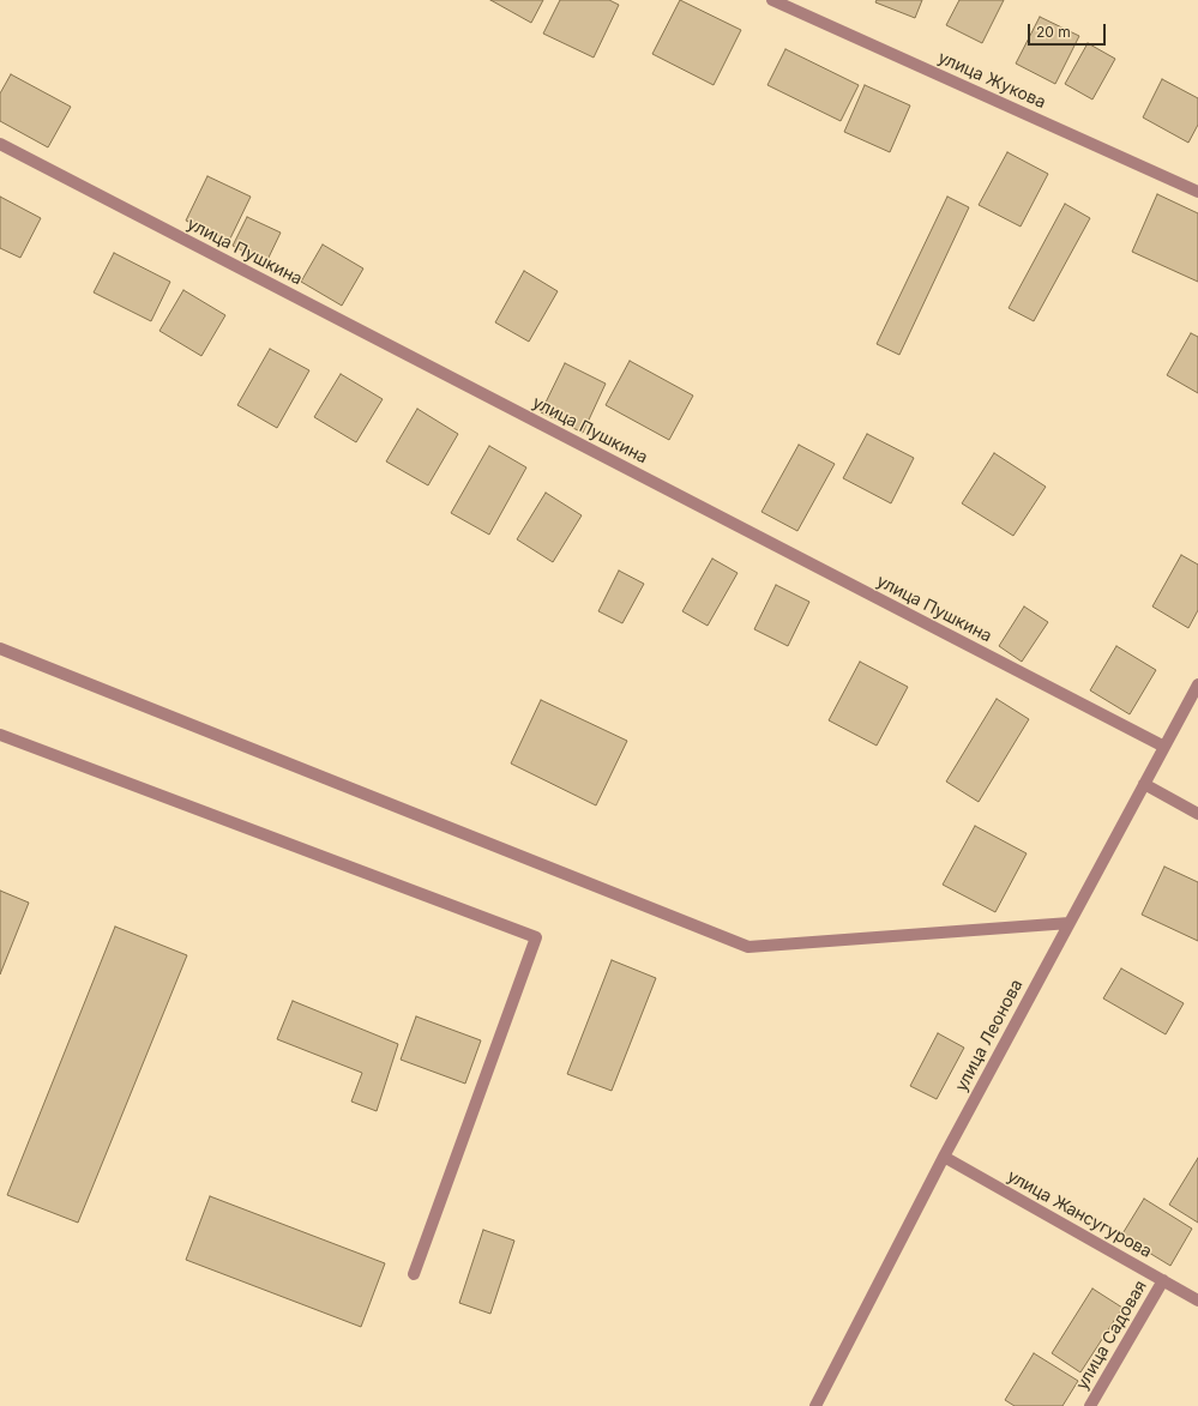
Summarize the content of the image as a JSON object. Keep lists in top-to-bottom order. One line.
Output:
{"streets":{"street":["улица Жукова","улица Пушкина","улица Леонова","улица Жансугурова","улица Садовая"]},"crossings":[["улица Пушкина","улица Леонова"],["улица Леонова","улица Жансугурова"],["улица Жансугурова","улица Садовая"]],"scale_bar":"20 m"}
